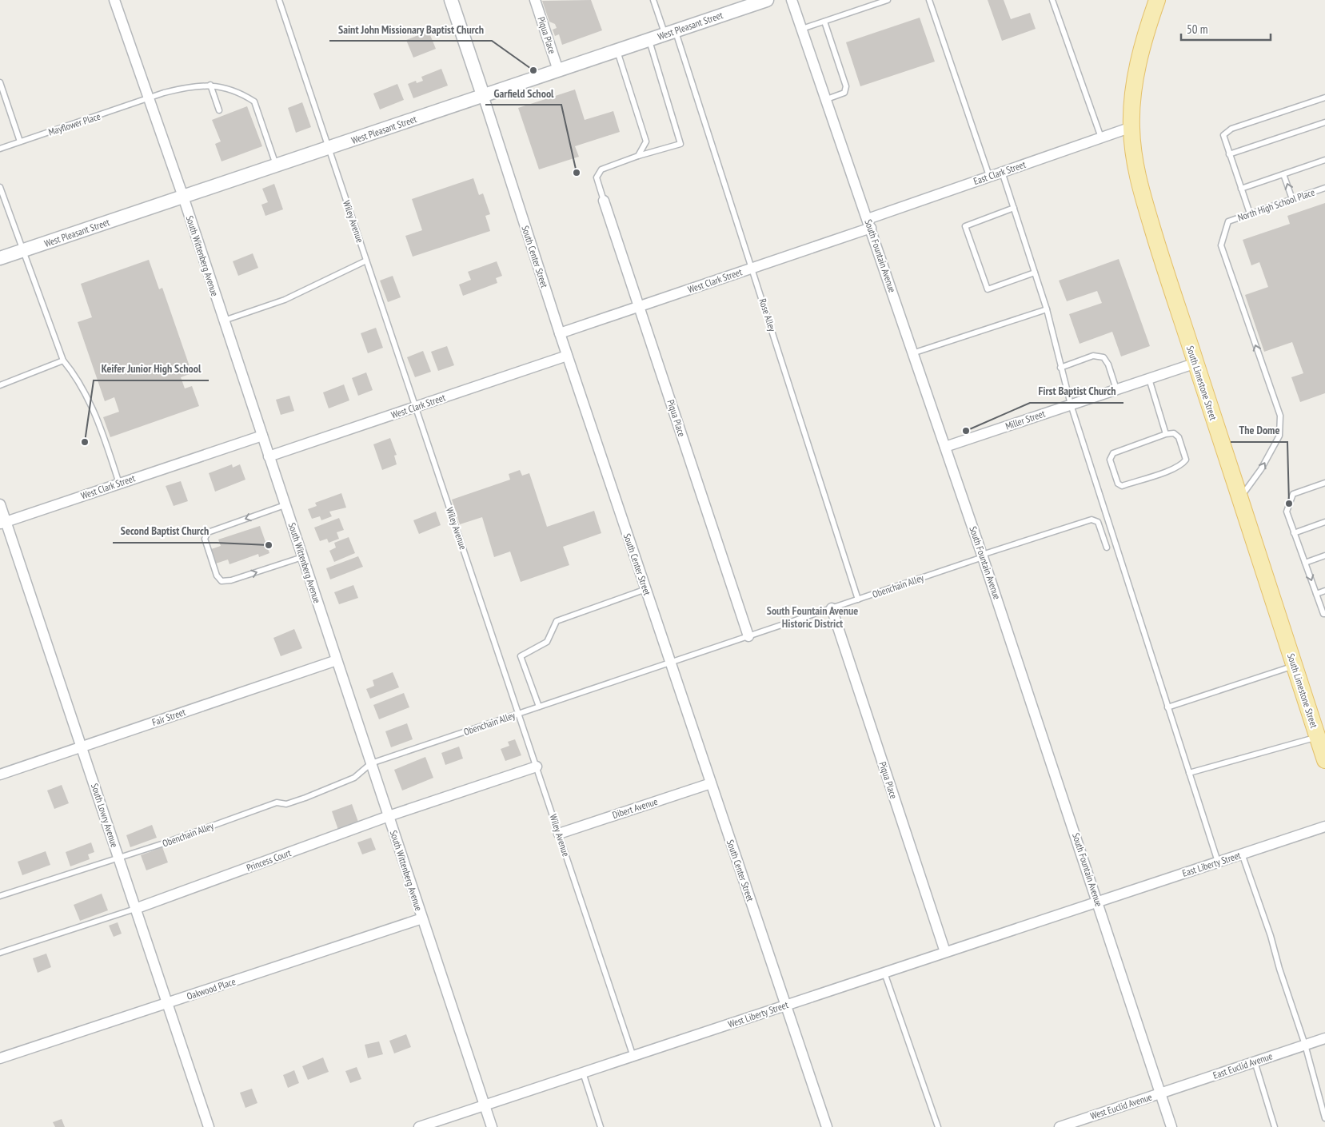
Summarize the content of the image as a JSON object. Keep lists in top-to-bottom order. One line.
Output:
{"streets":{"main road":["South Limestone Street"],"street":["West Pleasant Street","Piqua Place","East Clark Street","South Wittenberg Avenue","South Fountain Avenue","South Center Street","West Clark Street","Miller Street","Fair Street","Dibert Avenue","South Lowry Avenue","Princess Court","East Liberty Street","Oakwood Place","West Liberty Street","East Euclid Avenue","West Euclid Avenue"],"lane":["Mayflower Place","North High School Place","Wiley Avenue","Rose Alley","Obenchain Alley"]},"crossings":[["West Pleasant Street","Piqua Place"],["West Pleasant Street","Mayflower Place"],["West Pleasant Street","Wiley Avenue"],["West Pleasant Street","South Wittenberg Avenue"],["West Pleasant Street","South Center Street"],["West Pleasant Street","Rose Alley"],["Piqua Place","West Clark Street"],["Piqua Place","Obenchain Alley"],["Piqua Place","West Liberty Street"],["Mayflower Place","South Wittenberg Avenue"],["East Clark Street","South Fountain Avenue"],["East Clark Street","West Clark Street"],["East Clark Street","South Limestone Street"],["North High School Place","South Limestone Street"],["Wiley Avenue","West Clark Street"],["Wiley Avenue","Obenchain Alley"],["Wiley Avenue","Dibert Avenue"],["Wiley Avenue","Princess Court"],["Wiley Avenue","West Liberty Street"],["South Wittenberg Avenue","West Clark Street"],["South Wittenberg Avenue","Obenchain Alley"],["South Wittenberg Avenue","Fair Street"],["South Wittenberg Avenue","Princess Court"],["South Wittenberg Avenue","Oakwood Place"],["South Wittenberg Avenue","West Liberty Street"],["South Fountain Avenue","West Clark Street"],["South Fountain Avenue","Miller Street"],["South Fountain Avenue","Obenchain Alley"],["South Fountain Avenue","East Liberty Street"],["South Fountain Avenue","West Liberty Street"],["South Fountain Avenue","East Euclid Avenue"],["South Fountain Avenue","West Euclid Avenue"],["South Center Street","West Clark Street"],["South Center Street","Obenchain Alley"],["South Center Street","Dibert Avenue"],["South Center Street","West Liberty Street"],["West Clark Street","Rose Alley"],["West Clark Street","South Lowry Avenue"],["Rose Alley","Obenchain Alley"],["South Limestone Street","Miller Street"],["Obenchain Alley","South Lowry Avenue"],["Fair Street","South Lowry Avenue"],["South Lowry Avenue","Princess Court"],["South Lowry Avenue","Oakwood Place"],["East Liberty Street","West Liberty Street"],["East Euclid Avenue","West Euclid Avenue"]],"one_way":["North High School Place"],"districts":["South Fountain Avenue Historic District"],"places":["Saint John Missionary Baptist Church","Garfield School","First Baptist Church","Keifer Junior High School","The Dome","Second Baptist Church"],"scale_bar":"50 m"}
